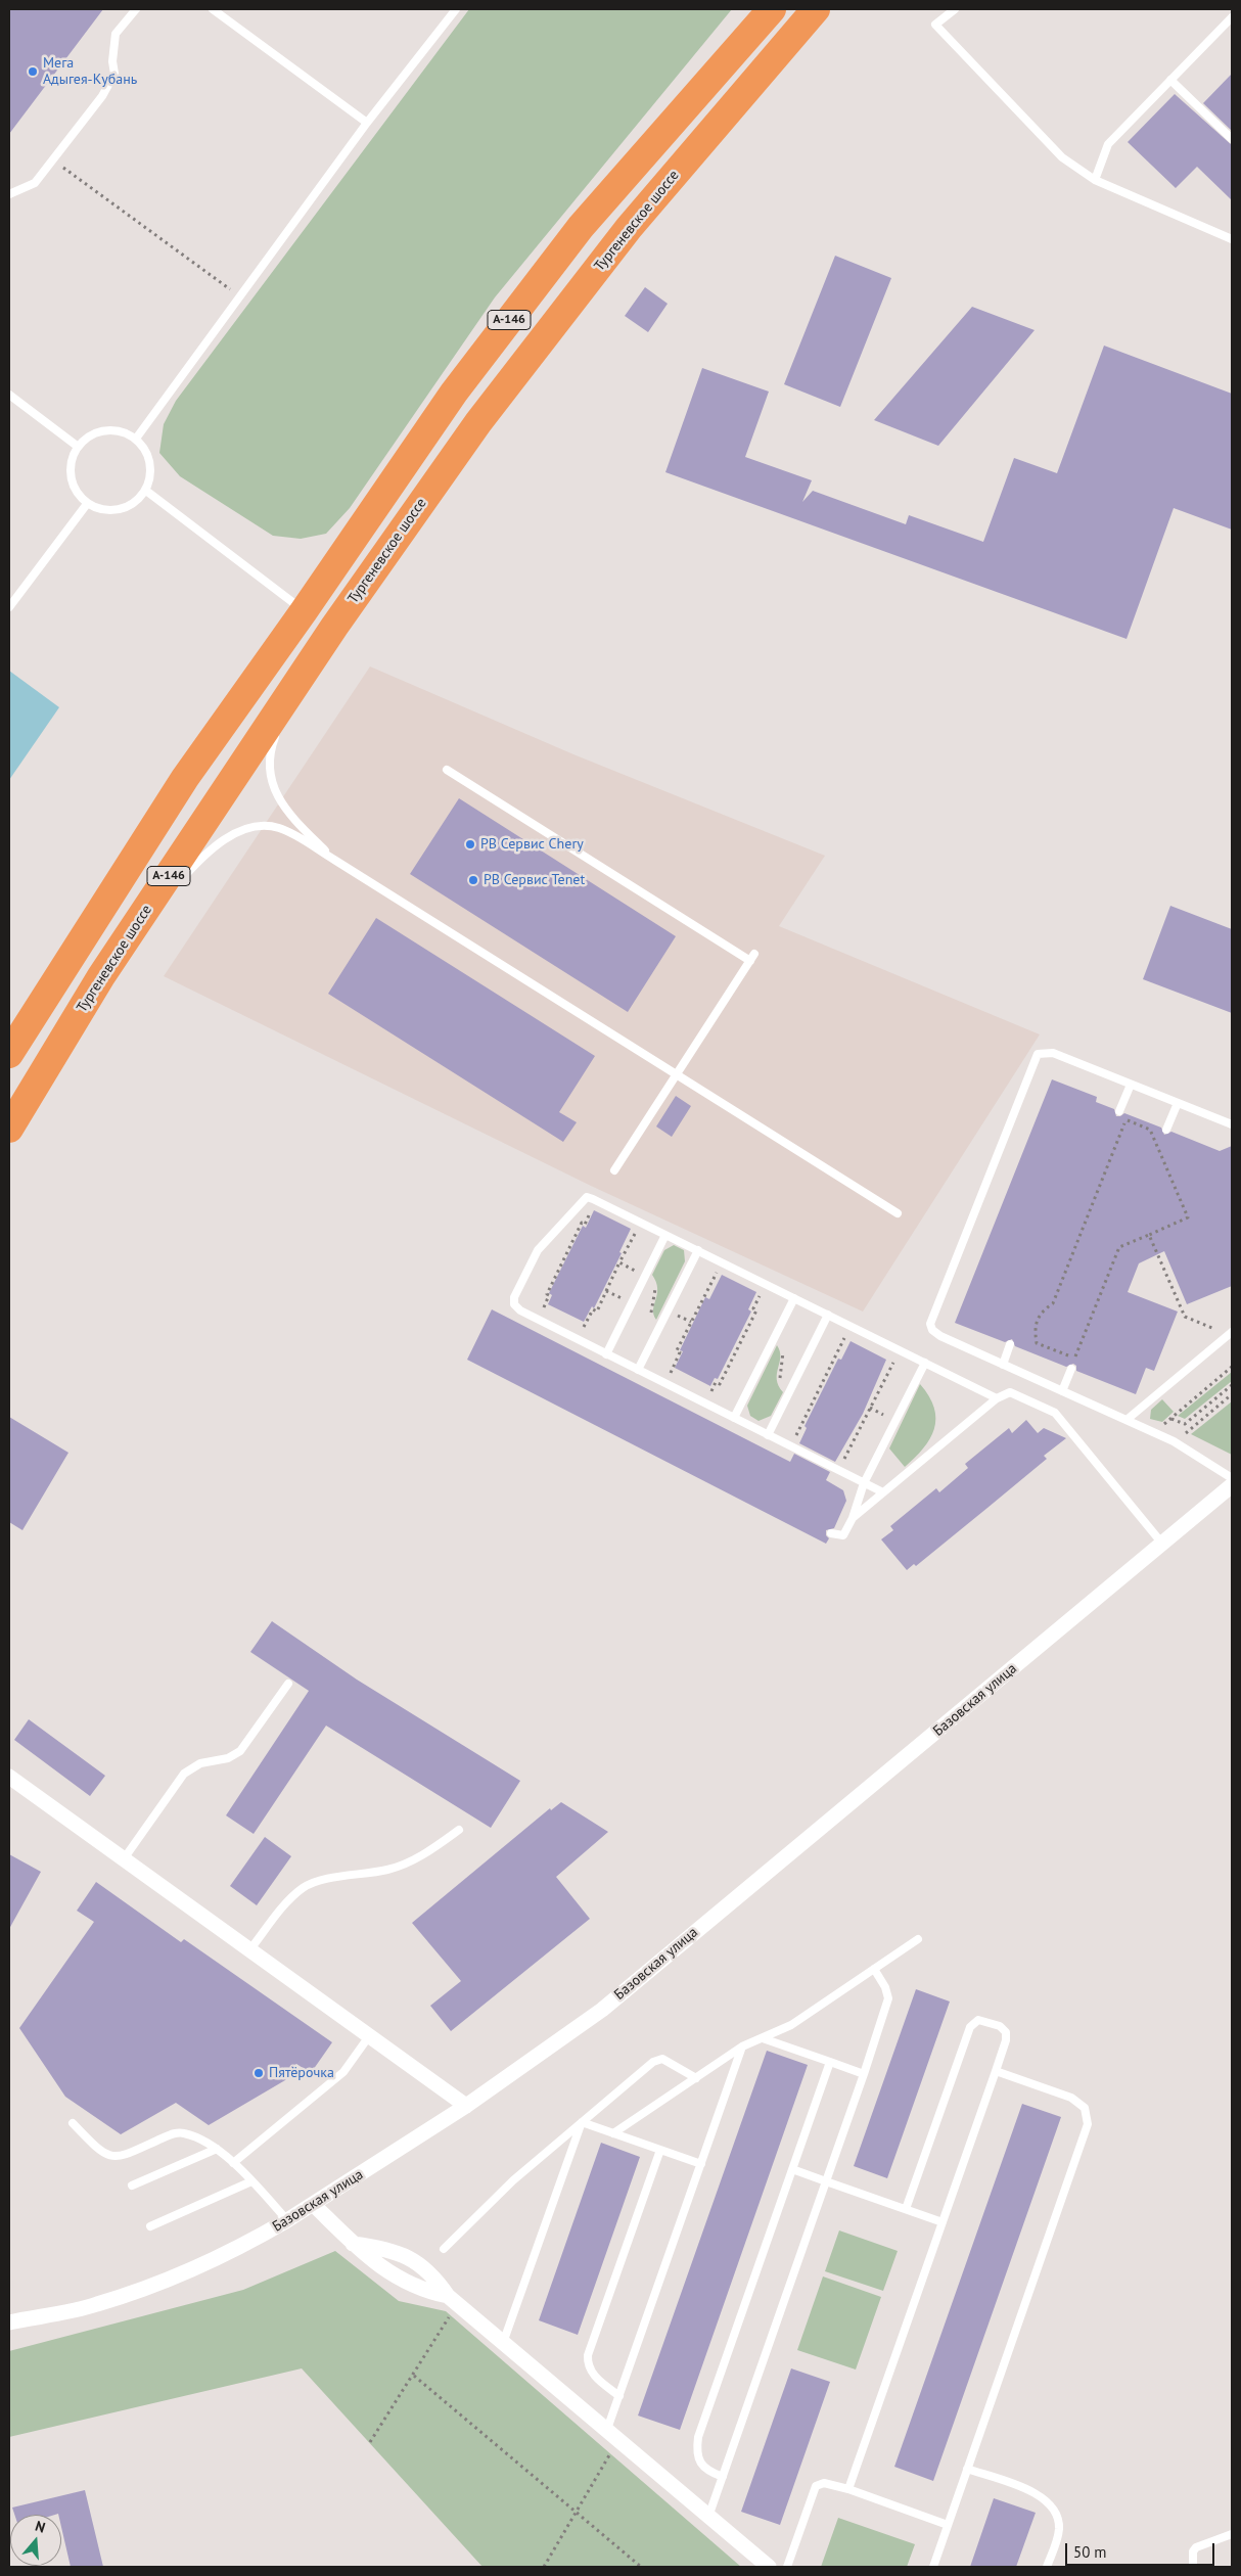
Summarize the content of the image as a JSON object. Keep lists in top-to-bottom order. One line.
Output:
{"streets":{"highway":["Тургеневское шоссе","А-146"],"street":["Базовская улица"]},"places":["Мега Адыгея-Кубань","PB Сервис Chery","PB Сервис Tenet","Пятёрочка"],"scale_bar":"50 m","north":"top"}
